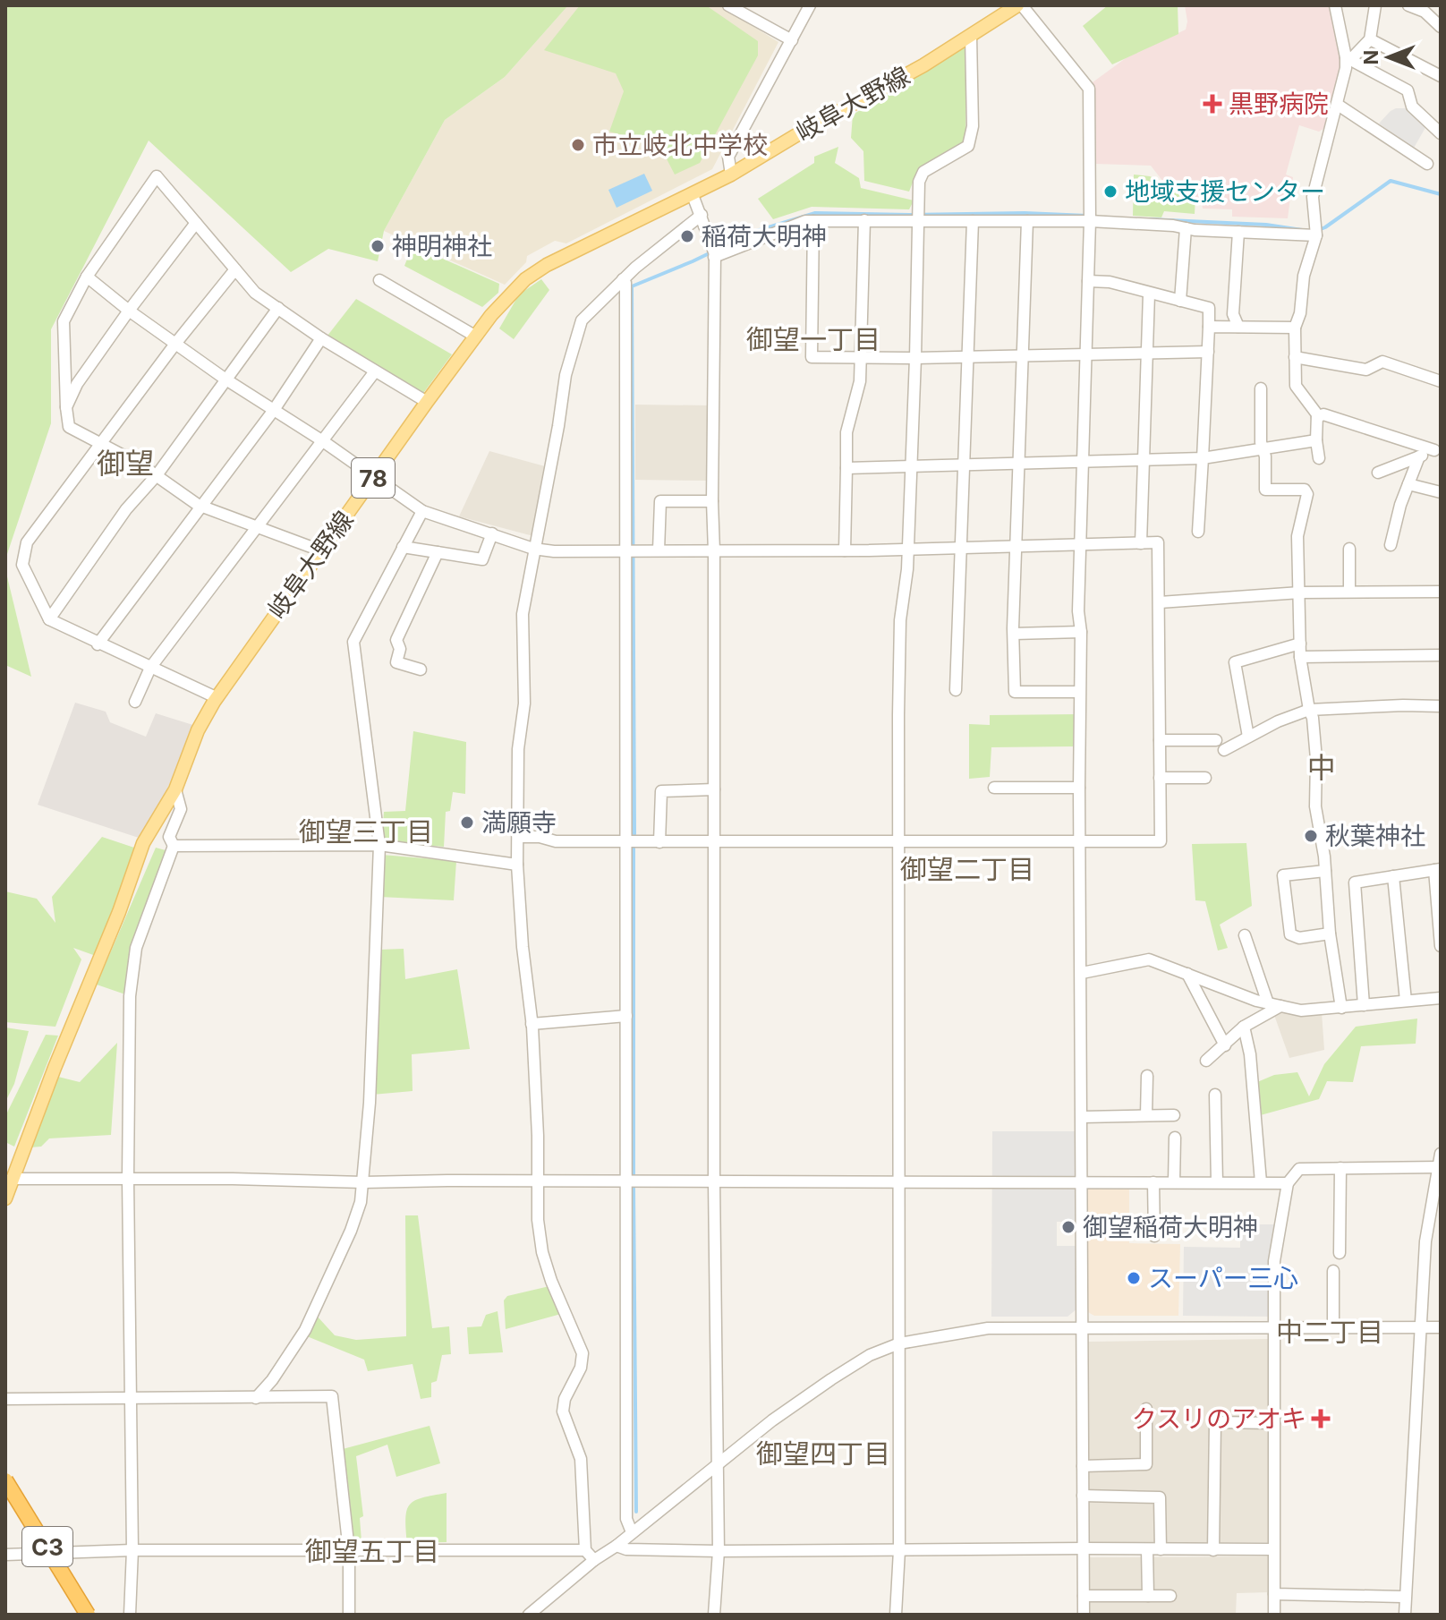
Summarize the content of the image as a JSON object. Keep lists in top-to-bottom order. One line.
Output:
{"streets":{"highway":["C3"],"main road":["岐阜大野線","78"]},"districts":["御望一丁目","御望","中","御望三丁目","御望二丁目","中二丁目","御望四丁目","御望五丁目"],"places":{"health":["黒野病院","クスリのアオキ"],"other":["市立岐北中学校","地域支援センター","稲荷大明神","神明神社","満願寺","秋葉神社","御望稲荷大明神","スーパー三心"]},"north":"left"}
